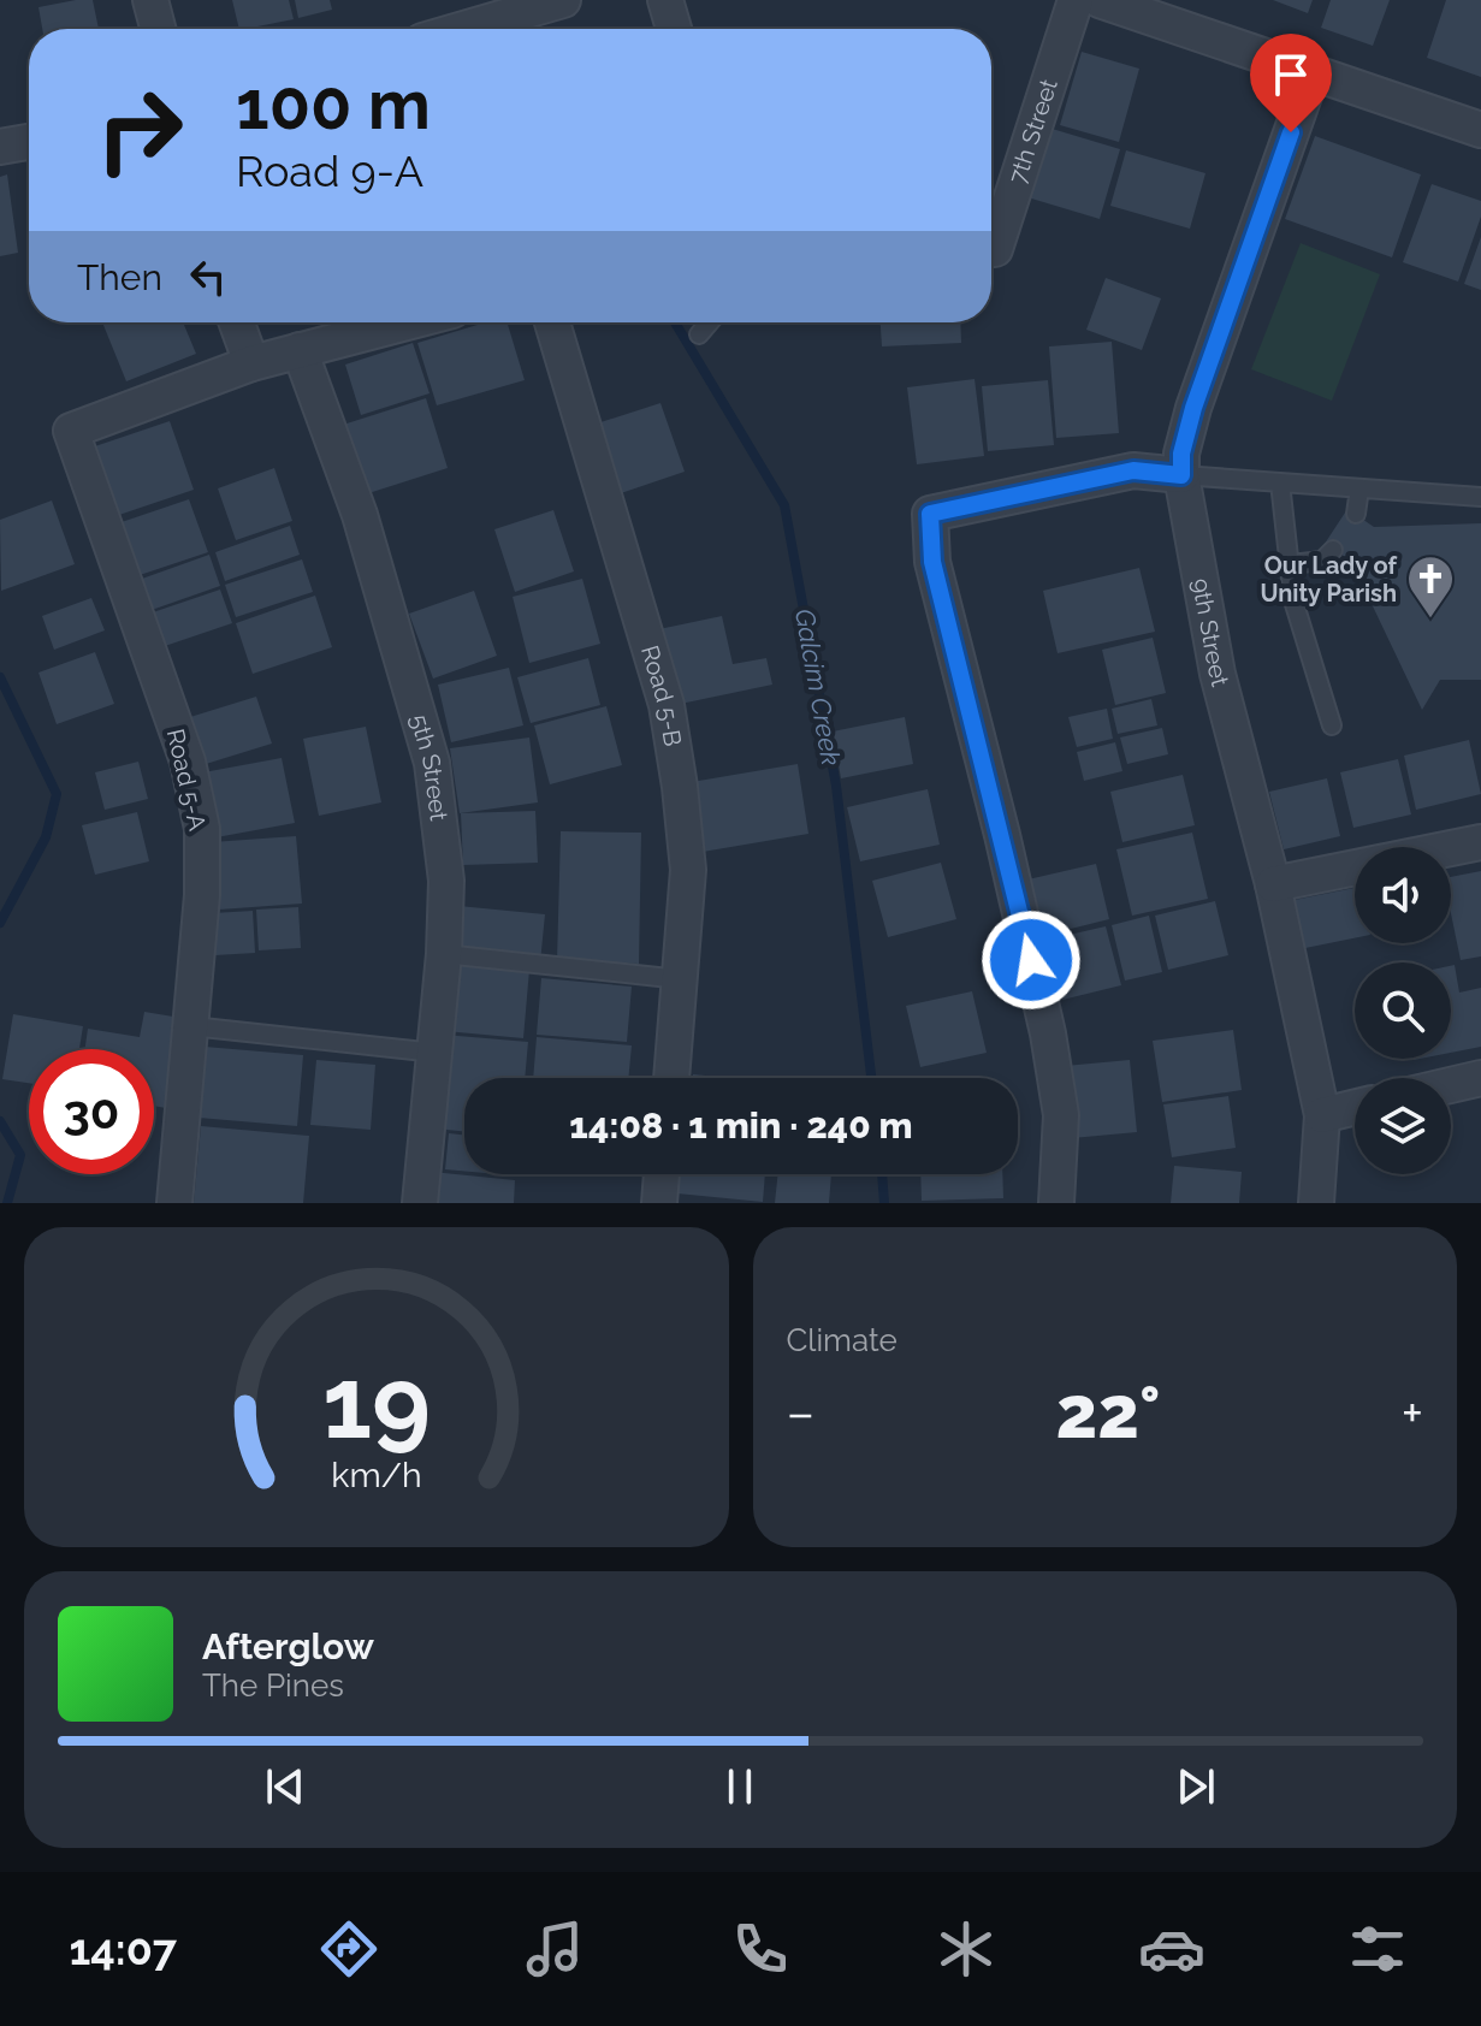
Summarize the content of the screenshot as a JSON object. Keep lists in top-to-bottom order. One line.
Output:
{"streets":{"street":["7th Street","9th Street","Road 5-B","5th Street","Road 5-A"]},"water":["Galcim Creek"],"places":{"church":["Our Lady of Unity Parish"]},"page":{"turn":["100 m","Road 9-A"],"then":"Then","limit":"30","trip":"14:08 · 1 min · 240 m","tile":"Climate","heat":["−","22°","+"],"song":["Afterglow","The Pines"],"tabs":"14:07","gauge":["19","km/h"]}}
